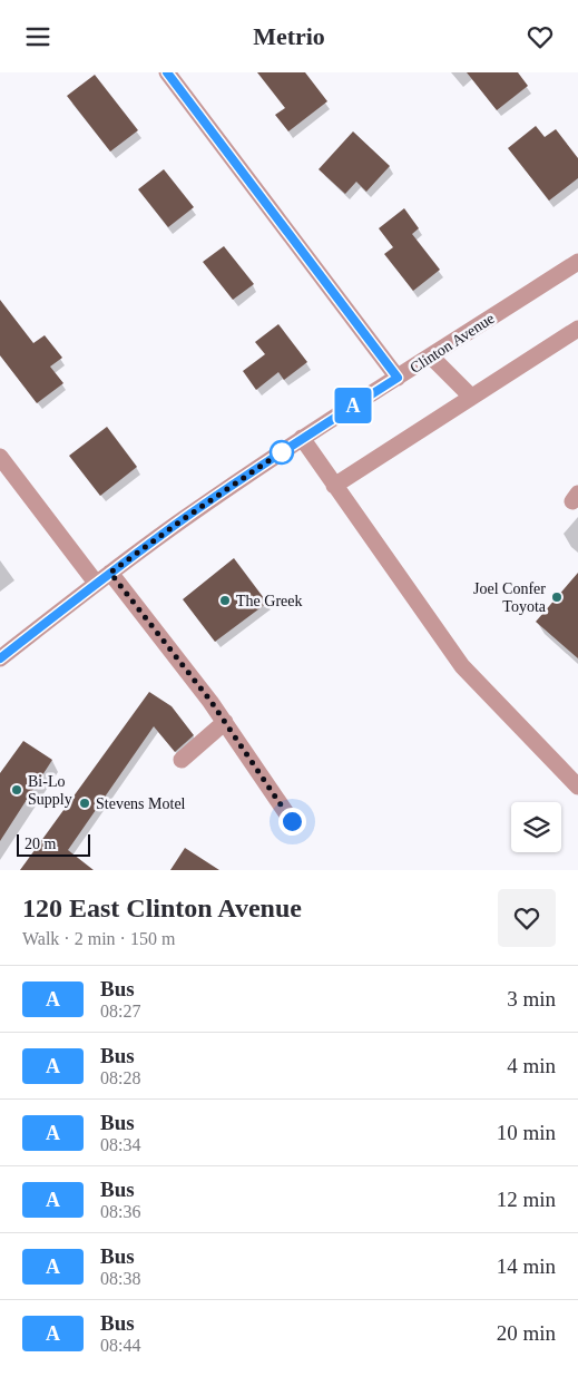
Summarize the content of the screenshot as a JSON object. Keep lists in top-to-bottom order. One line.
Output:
{"streets":{"street":["Clinton Avenue"]},"places":["Joel Confer Toyota","The Greek","Bi-Lo Supply","Stevens Motel"],"lines":["bus line A"],"scale_bar":"20 m","page":{"header":"Metrio","on_map":"A","scale":"20 m","heading":["120 East Clinton Avenue","Walk · 2 min · 150 m"],"list":[{"mark":"A","name":"Bus","note":"08:27","value":"3 min"},{"mark":"A","name":"Bus","note":"08:28","value":"4 min"},{"mark":"A","name":"Bus","note":"08:34","value":"10 min"},{"mark":"A","name":"Bus","note":"08:36","value":"12 min"},{"mark":"A","name":"Bus","note":"08:38","value":"14 min"},{"mark":"A","name":"Bus","note":"08:44","value":"20 min"}]}}
